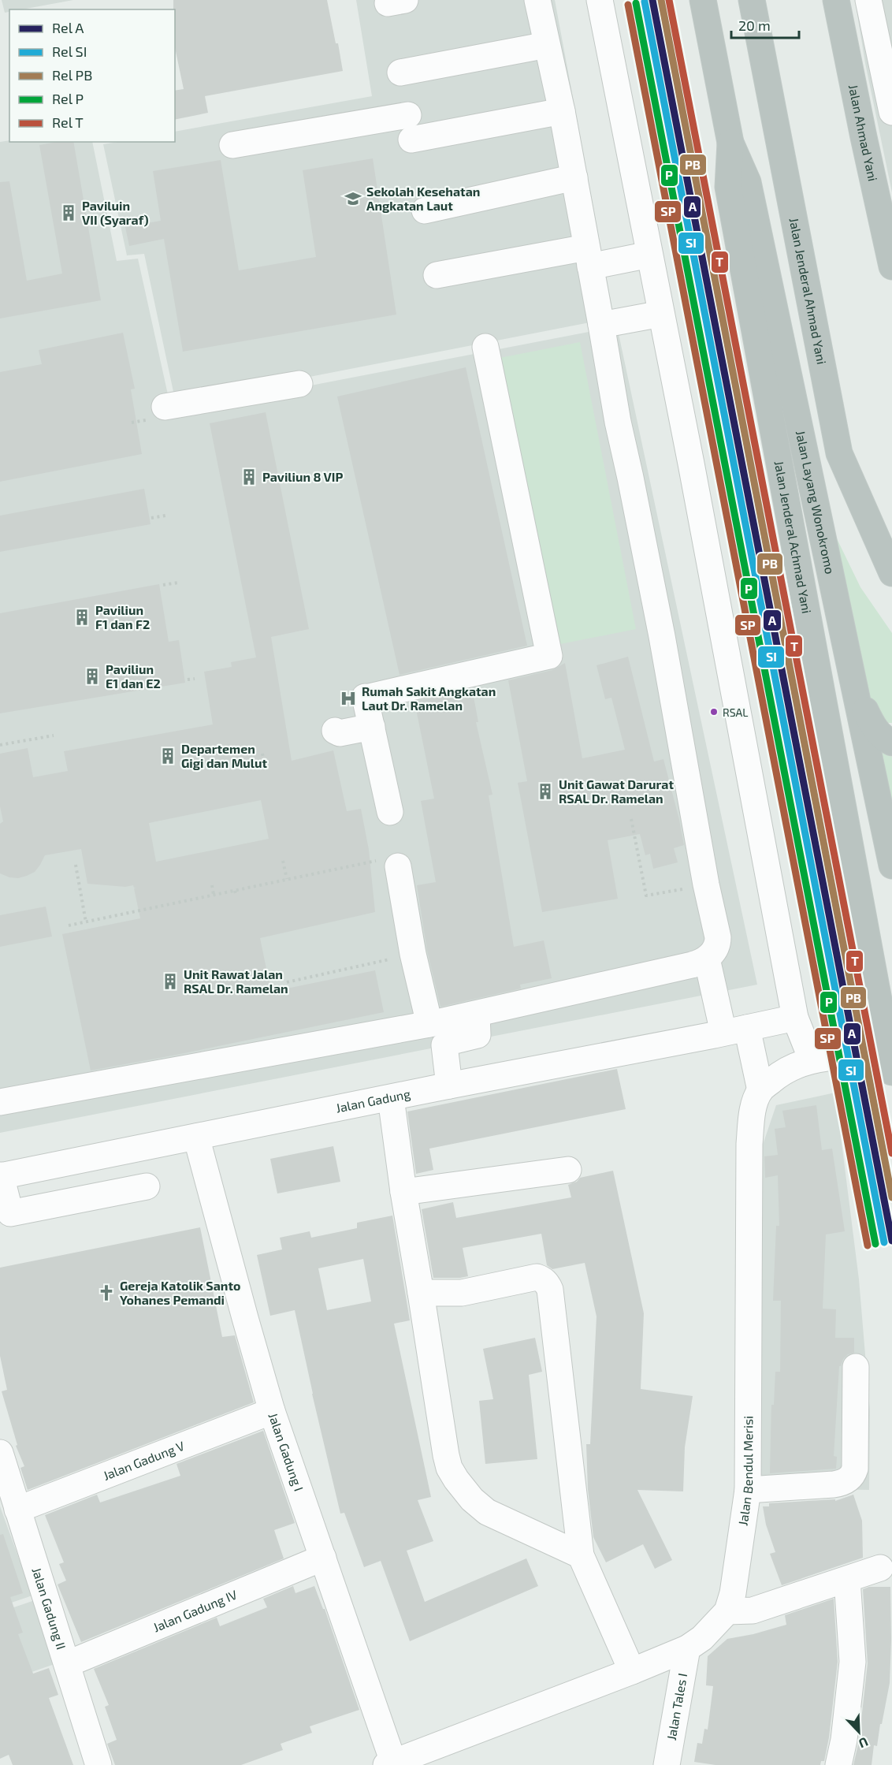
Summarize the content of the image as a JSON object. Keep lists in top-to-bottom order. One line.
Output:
{"streets":{"highway":["Jalan Ahmad Yani","Jalan Jenderal Ahmad Yani","Jalan Layang Wonokromo","Jalan Jenderal Achmad Yani"],"street":["Jalan Gadung","Jalan Gadung I","Jalan Gadung V","Jalan Bendul Merisi","Jalan Gadung II","Jalan Gadung IV","Jalan Tales I"]},"crossings":[["Jalan Layang Wonokromo","Jalan Jenderal Achmad Yani"],["Jalan Gadung","Jalan Gadung I"],["Jalan Gadung I","Jalan Gadung V"],["Jalan Gadung I","Jalan Bendul Merisi"],["Jalan Gadung I","Jalan Gadung IV"],["Jalan Gadung V","Jalan Gadung II"],["Jalan Bendul Merisi","Jalan Tales I"],["Jalan Gadung II","Jalan Gadung IV"]],"places":{"school or university":["Sekolah Kesehatan Angkatan Laut"],"building":["Paviluin VII (Syaraf)","Paviliun 8 VIP","Paviliun F1 dan F2","Paviliun E1 dan E2","Departemen Gigi dan Mulut","Unit Gawat Darurat RSAL Dr. Ramelan","Unit Rawat Jalan RSAL Dr. Ramelan"],"hospital":["Rumah Sakit Angkatan Laut Dr. Ramelan"],"other":["RSAL"],"church":["Gereja Katolik Santo Yohanes Pemandi"]},"lines":["rail line A","rail line PB","rail line T","rail line SI","rail line P","transit line SP"],"legend":["Rel A","Rel SI","Rel PB","Rel P","Rel T"],"scale_bar":"20 m","north":"bottom right"}
